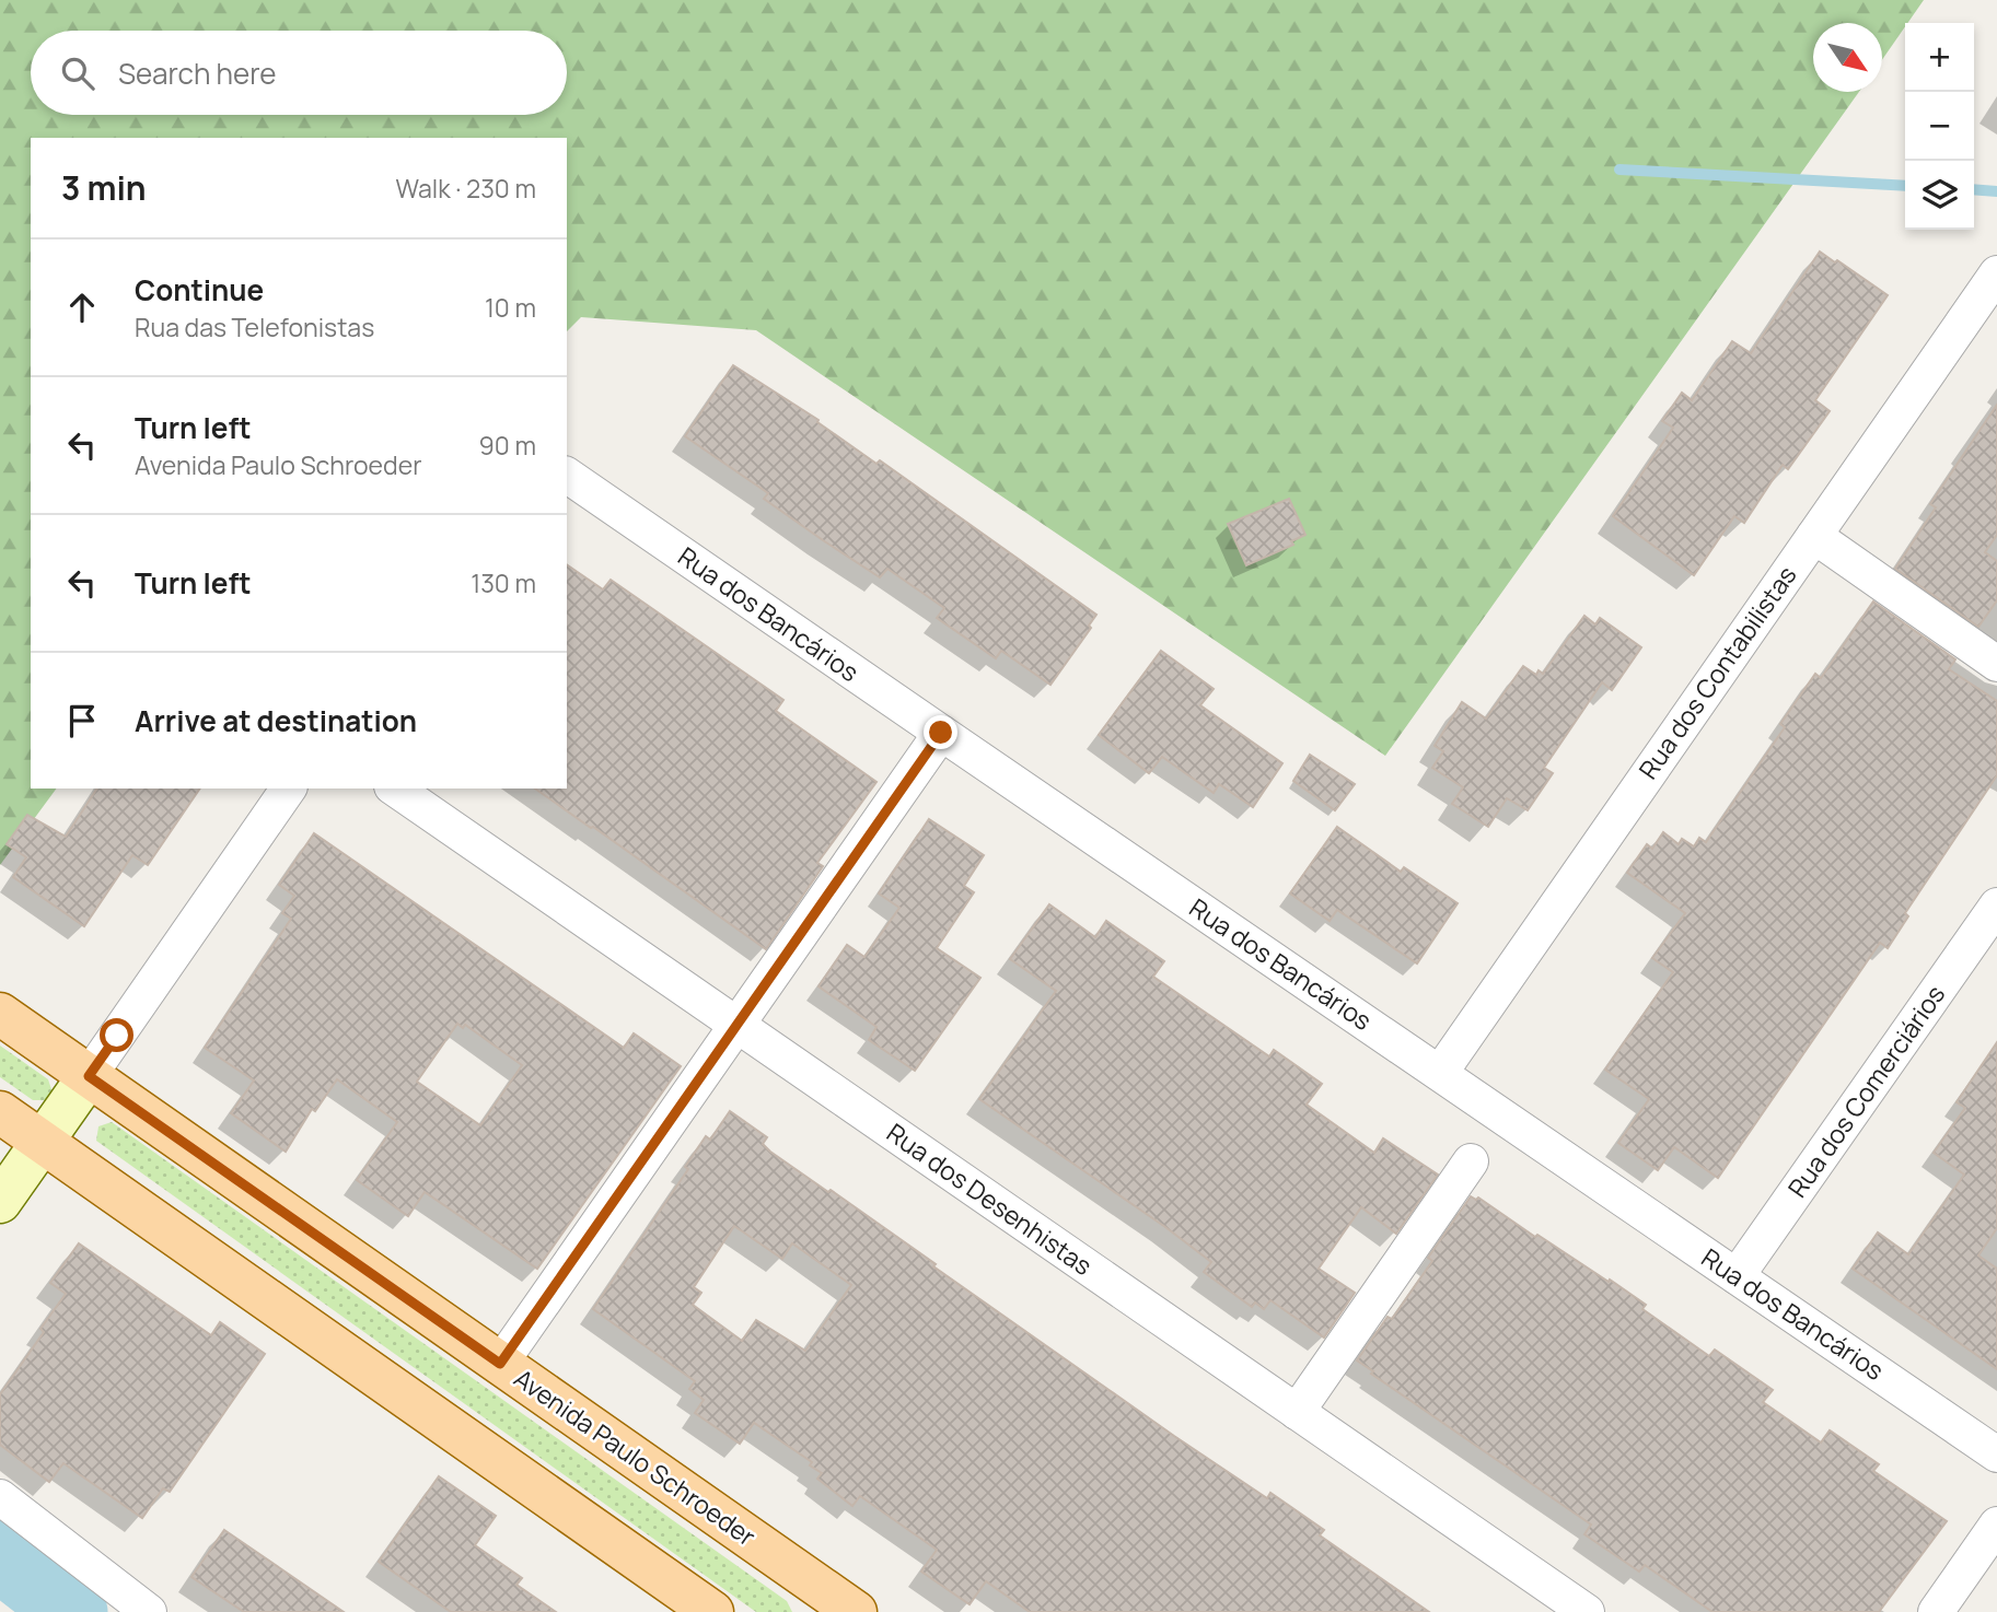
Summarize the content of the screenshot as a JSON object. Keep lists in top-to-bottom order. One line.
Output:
{"streets":{"main road":["Avenida Paulo Schroeder"],"street":["Rua dos Bancários","Rua dos Contabilistas","Rua dos Comerciários","Rua dos Desenhistas"]},"crossings":[["Rua dos Bancários","Rua dos Contabilistas"],["Rua dos Bancários","Rua dos Comerciários"]],"north":"bottom right","page":{"map_buttons":["+","−"],"search":"Search here","heading":["3 min","Walk · 230 m"],"list":[["Continue","Rua das Telefonistas","10 m"],["Turn left","Avenida Paulo Schroeder","90 m"],["Turn left","130 m"],"Arrive at destination"]}}
